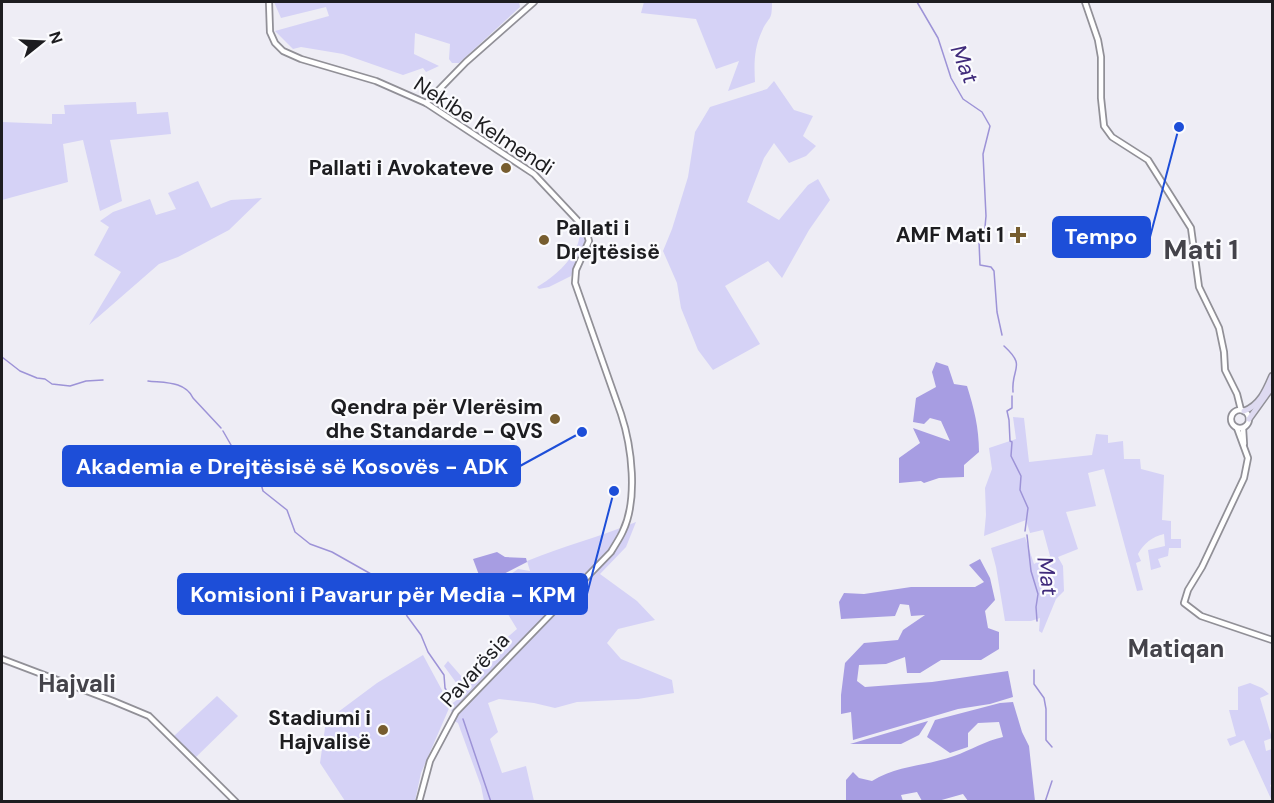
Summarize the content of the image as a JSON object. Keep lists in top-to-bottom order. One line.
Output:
{"streets":{"street":["Nekibe Kelmendi","Pavarësia"]},"crossings":[["Nekibe Kelmendi","Pavarësia"]],"districts":["Mati 1","Matiqan","Hajvali"],"water":["Mat"],"places":{"other":["Tempo","Pallati i Avokateve","Pallati i Drejtësisë","Qendra për Vlerësim dhe Standarde - QVS","Akademia e Drejtësisë së Kosovës - ADK","Komisioni i Pavarur për Media - KPM","Stadiumi i Hajvalisë"],"health":["AMF Mati 1"]},"north":"right"}
